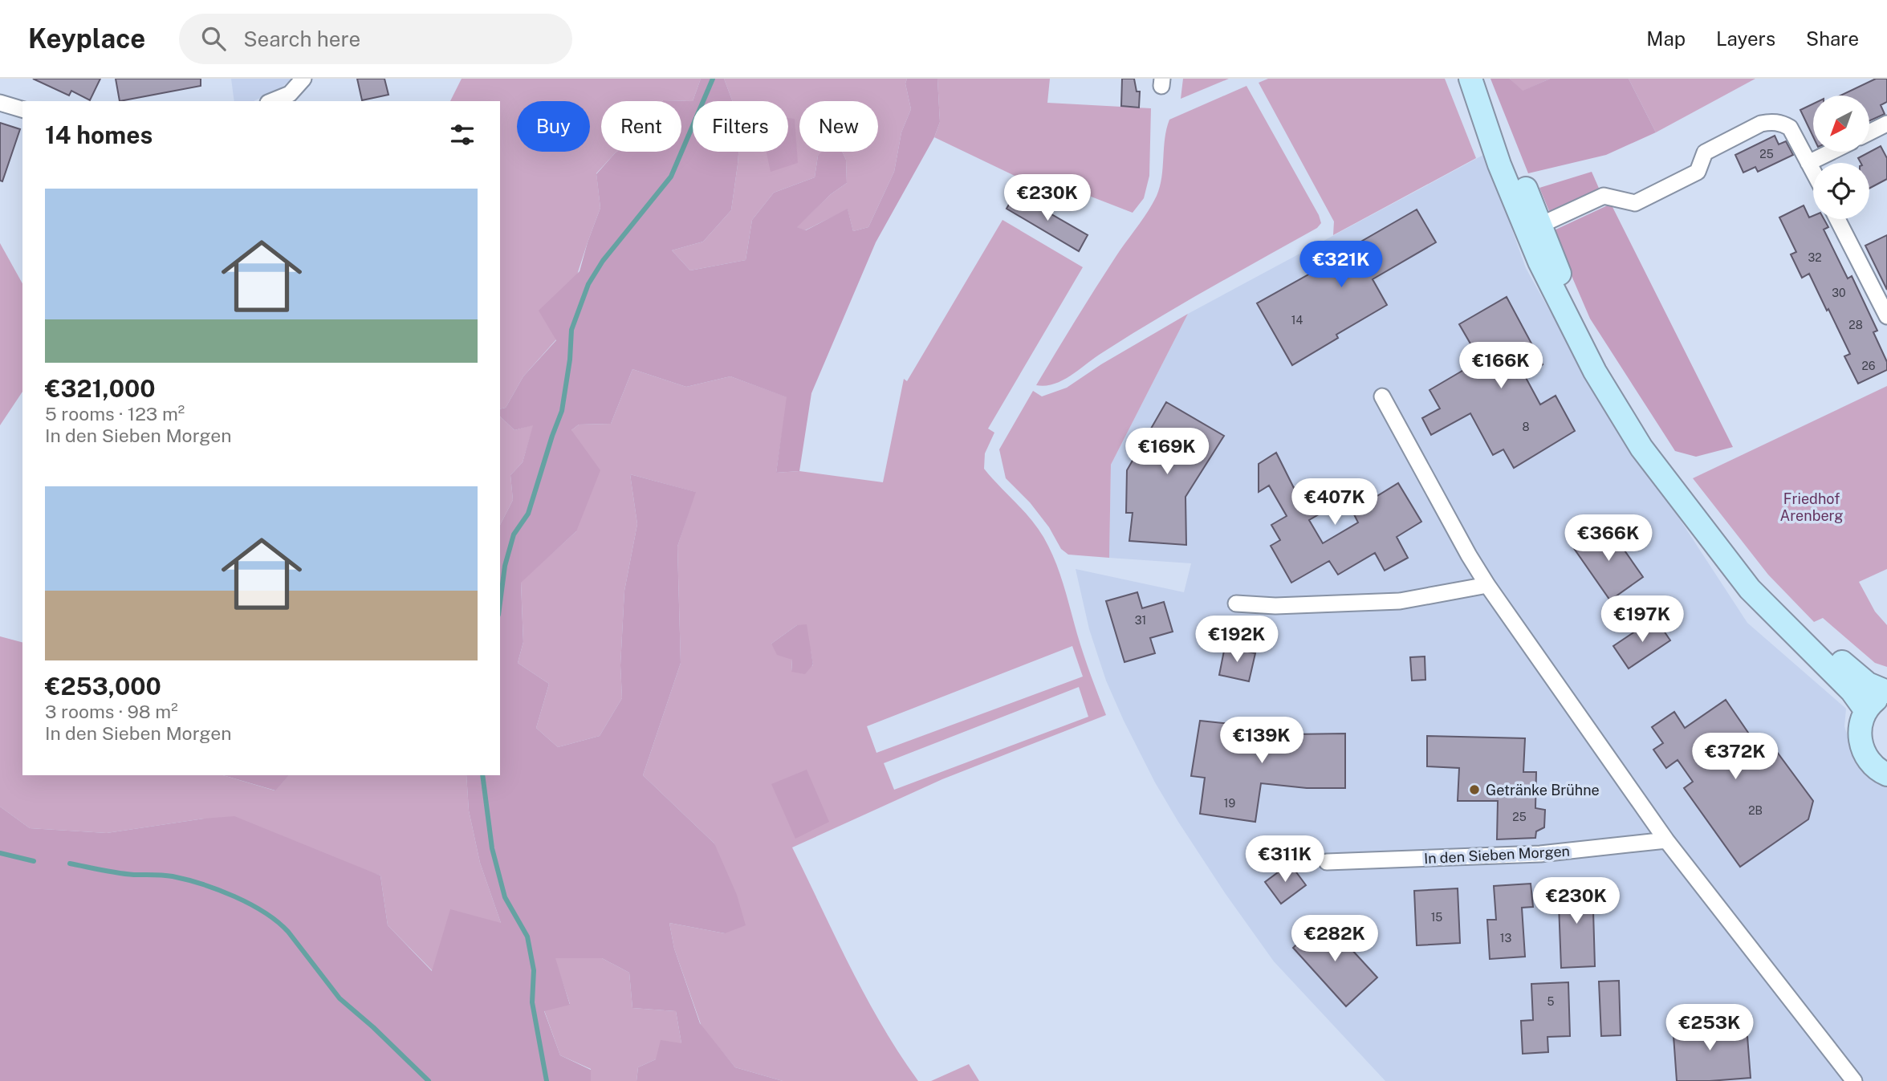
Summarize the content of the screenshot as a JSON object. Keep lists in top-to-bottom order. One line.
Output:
{"streets":{"street":["In den Sieben Morgen"]},"parks":["Friedhof Arenberg"],"places":["Getränke Brühne"],"house_numbers":["25","32","30","14","28","26","8","31","19","2B","25","15","13","5"],"north":"bottom left","page":{"header":"Keyplace","search":"Search here","nav":["Map","Layers","Share"],"chip":["Buy","Rent","Filters","New"],"heading":"14 homes","list":[{"name":"€321,000","note":"5 rooms · 123 m² · In den Sieben Morgen"},{"name":"€253,000","note":"3 rooms · 98 m² · In den Sieben Morgen"}],"price":["€230K","€321K","€166K","€169K","€407K","€366K","€197K","€192K","€139K","€372K","€311K","€230K","€282K","€253K"]}}
